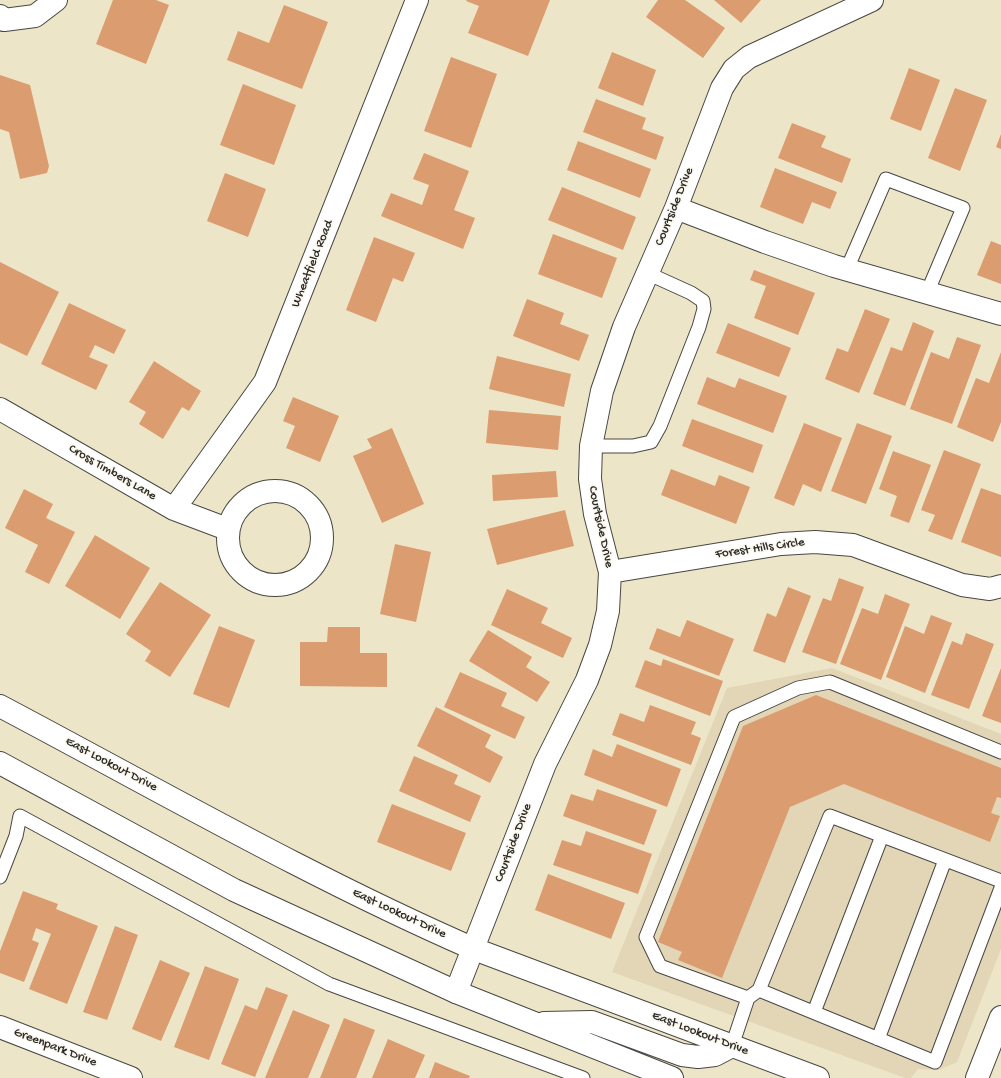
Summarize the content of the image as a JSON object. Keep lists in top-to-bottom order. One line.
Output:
{"streets":{"street":["Courtside Drive","Wheatfield Road","Cross Timbers Lane","Forest Hills Circle","East Lookout Drive","Greenpark Drive"]},"crossings":[["Courtside Drive","Forest Hills Circle"],["Courtside Drive","East Lookout Drive"],["Wheatfield Road","Cross Timbers Lane"]]}
